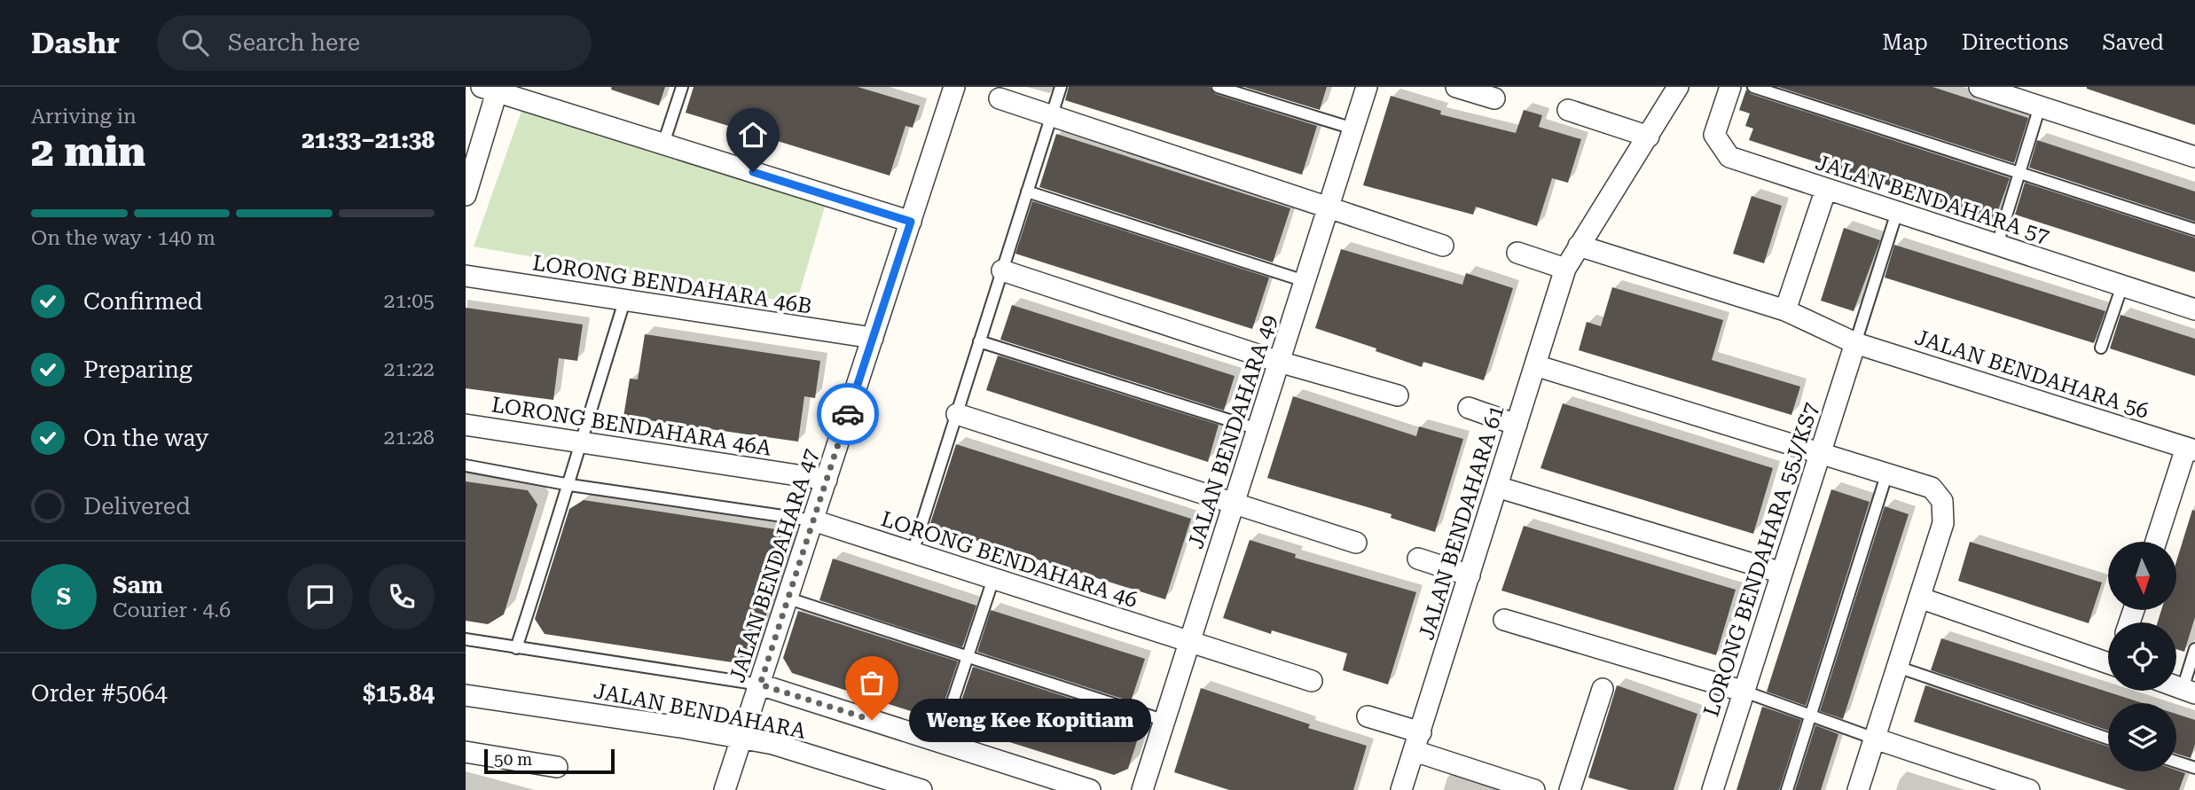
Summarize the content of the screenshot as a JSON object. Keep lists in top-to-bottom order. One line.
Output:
{"streets":{"street":["JALAN BENDAHARA 57","LORONG BENDAHARA 46B","JALAN BENDAHARA 56","LORONG BENDAHARA 46A","JALAN BENDAHARA 49","JALAN BENDAHARA 61","LORONG BENDAHARA 46","LORONG BENDAHARA 55J/KS7","JALAN BENDAHARA 47","JALAN BENDAHARA"]},"crossings":[["LORONG BENDAHARA 46B","JALAN BENDAHARA 47"],["JALAN BENDAHARA 56","JALAN BENDAHARA 61"],["JALAN BENDAHARA 56","LORONG BENDAHARA 55J/KS7"],["LORONG BENDAHARA 46A","JALAN BENDAHARA 47"],["JALAN BENDAHARA 49","LORONG BENDAHARA 46"],["LORONG BENDAHARA 46","JALAN BENDAHARA 47"],["JALAN BENDAHARA 47","JALAN BENDAHARA"]],"places":["Weng Kee Kopitiam"],"scale_bar":"50 m","north":"bottom","page":{"header":"Dashr","search":"Search here","nav":["Map","Directions","Saved"],"heading":["2 min","Arriving in","21:33–21:38"],"panel":["Sam","Courier · 4.6","Order #5064","$15.84"],"bar":"On the way · 140 m","list":[["Confirmed","21:05"],["Preparing","21:22"],["On the way","21:28"],"Delivered"],"round":"S","bubble":"Weng Kee Kopitiam","scale":"50 m"}}
